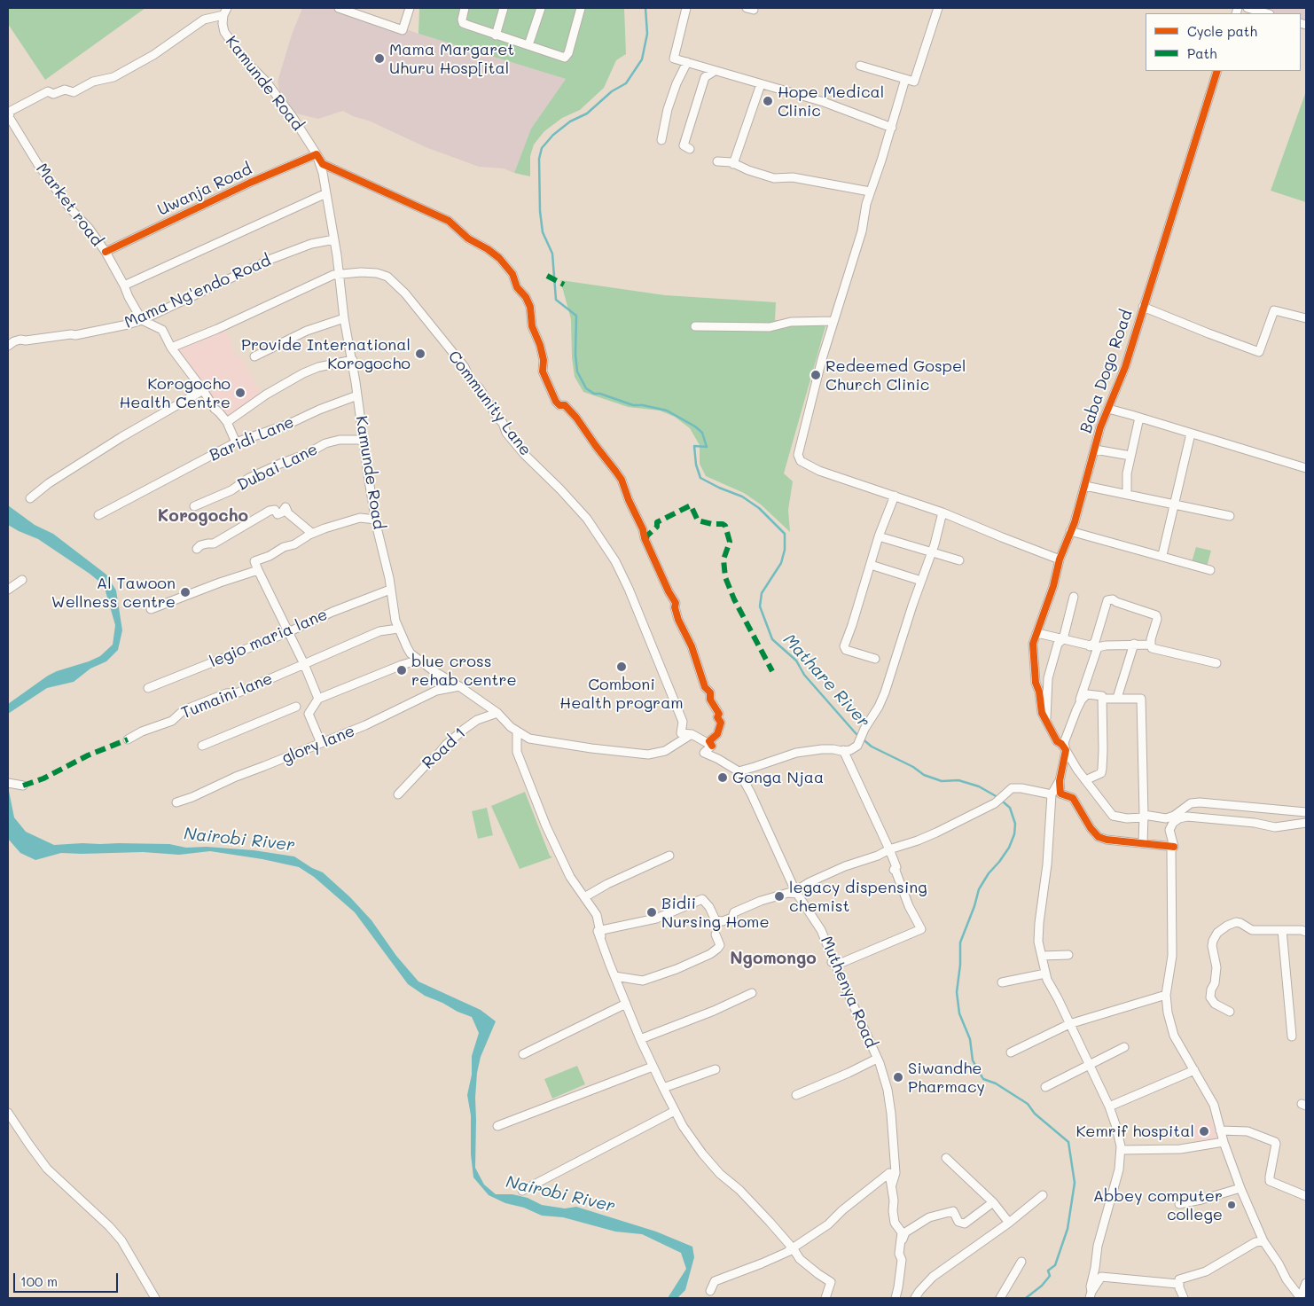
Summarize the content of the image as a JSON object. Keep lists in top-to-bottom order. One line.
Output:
{"streets":{"street":["Kamunde Road","Uwanja Road","Market road","Mama Ng'endo Road","Baba Dogo Road","Community Lane","Baridi Lane","Dubai Lane","legio maria lane","Tumaini lane","glory lane","Road 1","Muthenya Road"]},"crossings":[["Kamunde Road","Uwanja Road"],["Kamunde Road","Mama Ng'endo Road"],["Kamunde Road","Community Lane"],["Kamunde Road","Baridi Lane"],["Kamunde Road","Dubai Lane"],["Kamunde Road","legio maria lane"],["Kamunde Road","Tumaini lane"],["Kamunde Road","glory lane"],["Kamunde Road","Road 1"],["Uwanja Road","Market road"],["Market road","Mama Ng'endo Road"],["Community Lane","Muthenya Road"]],"districts":["Korogocho","Ngomongo"],"water":["Mathare River","Nairobi River"],"places":["Mama Margaret Uhuru Hosp[ital","Hope Medical Clinic","Provide International Korogocho","Redeemed Gospel Church Clinic","Korogocho Health Centre","Al Tawoon Wellness centre","Comboni Health program","blue cross rehab centre","Gonga Njaa","legacy dispensing chemist","Bidii Nursing Home","Siwandhe Pharmacy","Kemrif hospital","Abbey computer college"],"legend":["Cycle path","Path"],"scale_bar":"100 m"}
